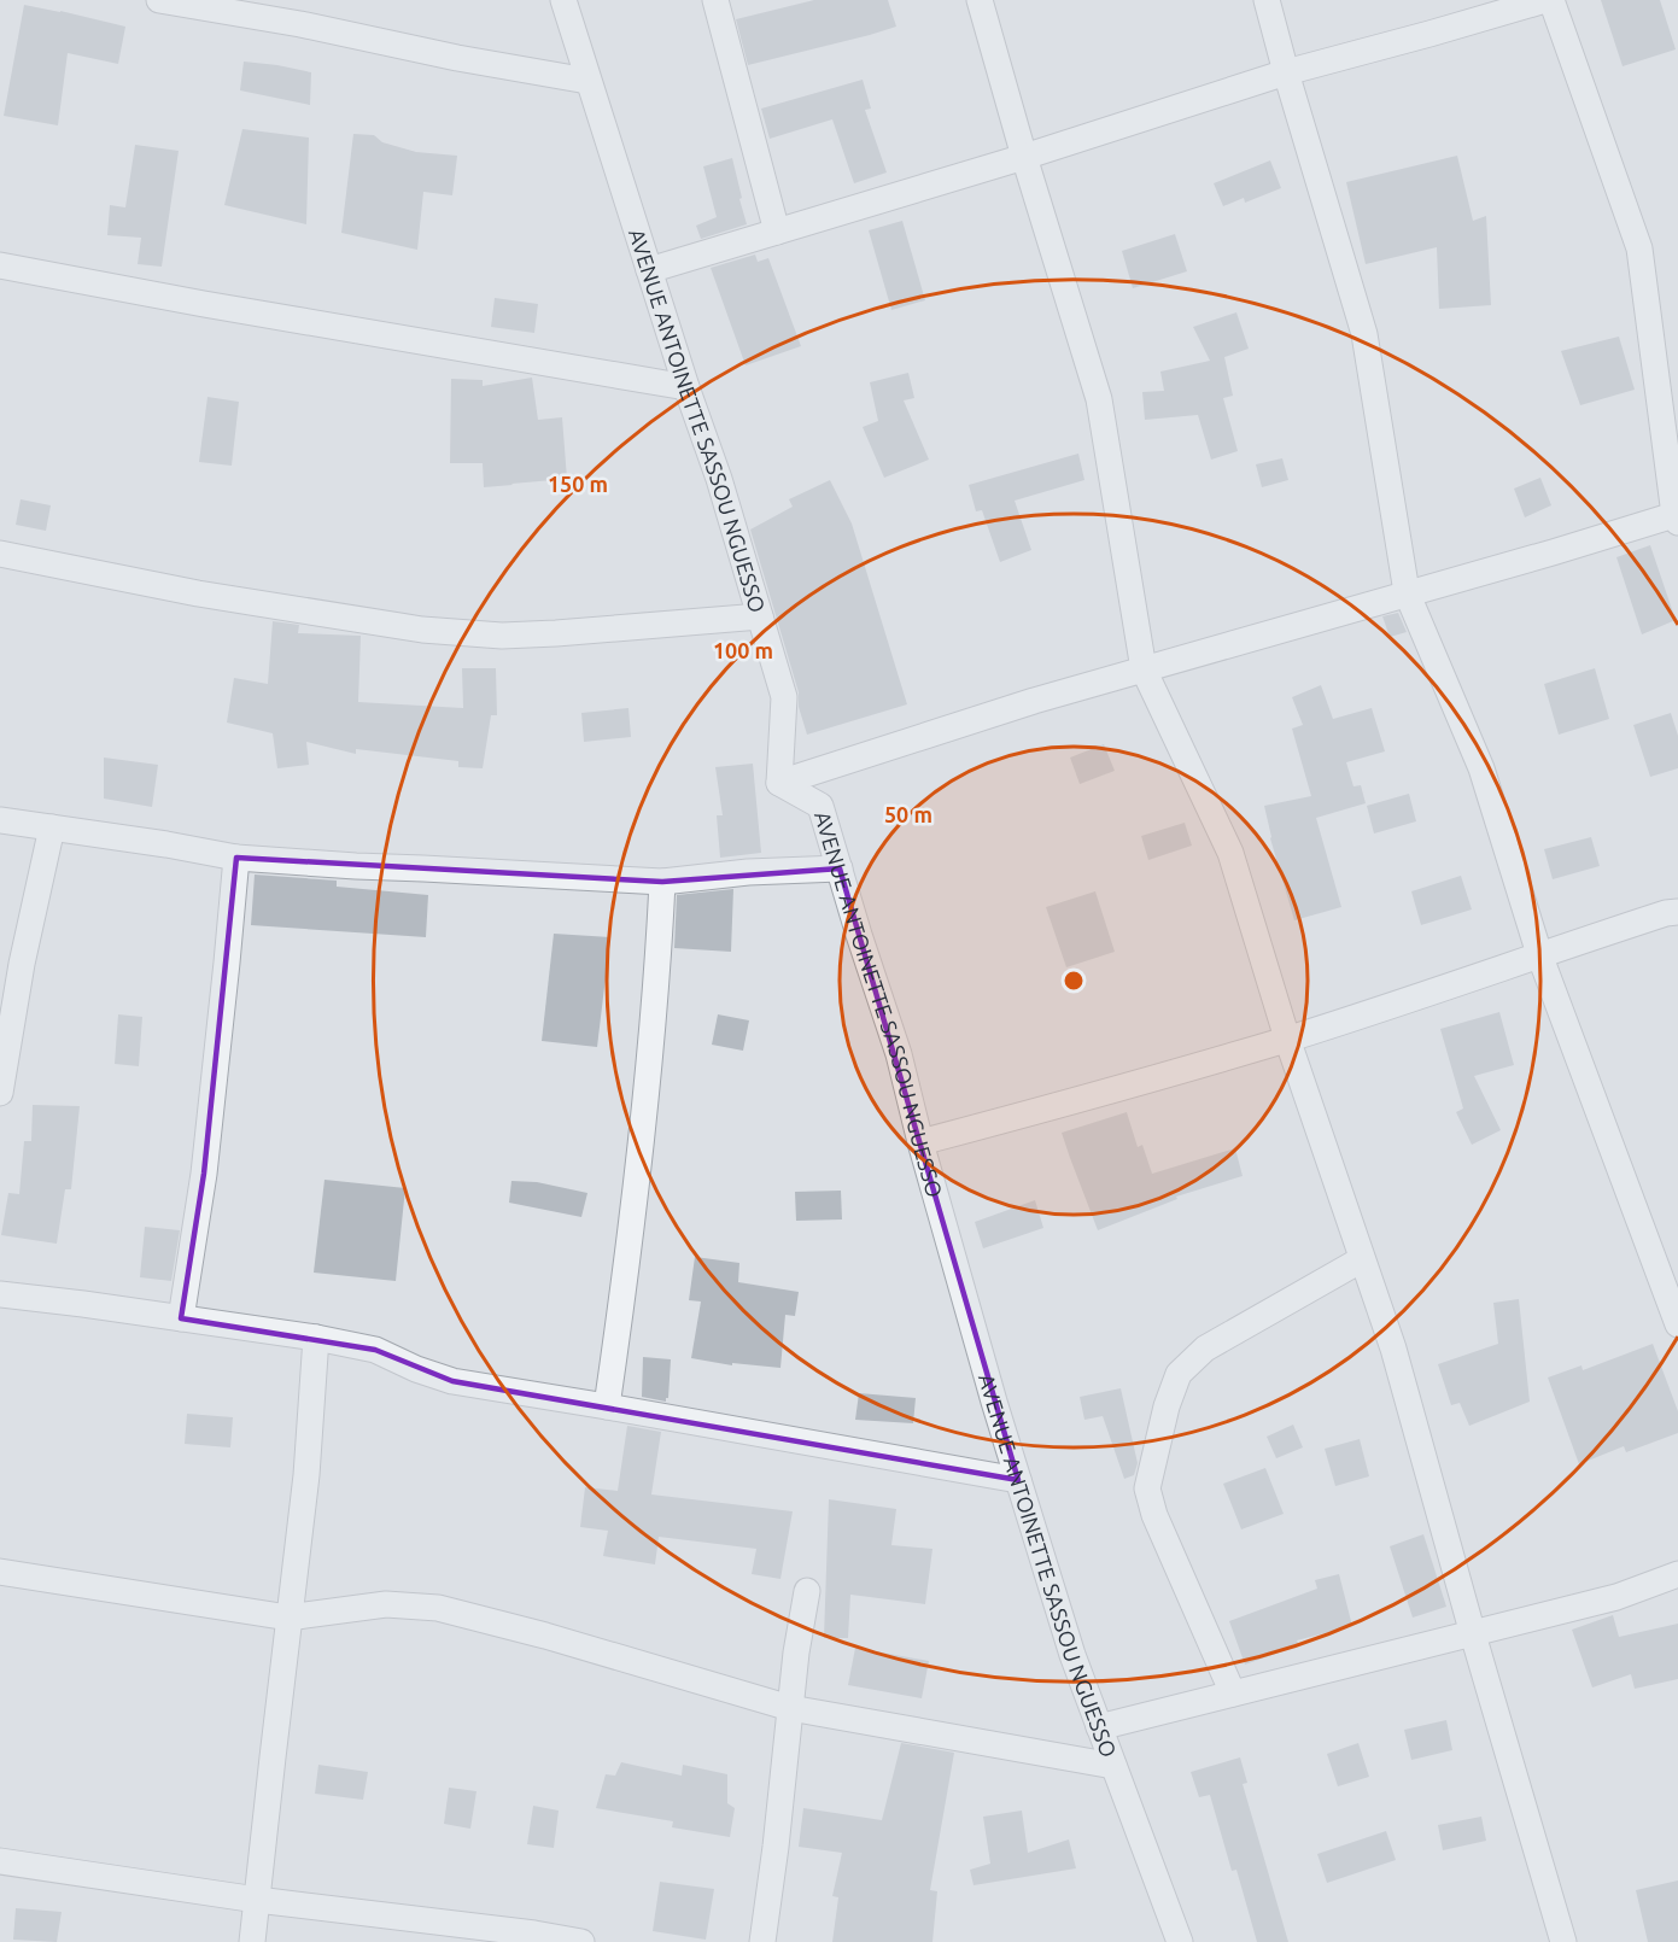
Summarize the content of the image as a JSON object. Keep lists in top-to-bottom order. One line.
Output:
{"streets":{"street":["AVENUE ANTOINETTE SASSOU NGUESSO"]},"rings":["150 m","100 m","50 m"]}
